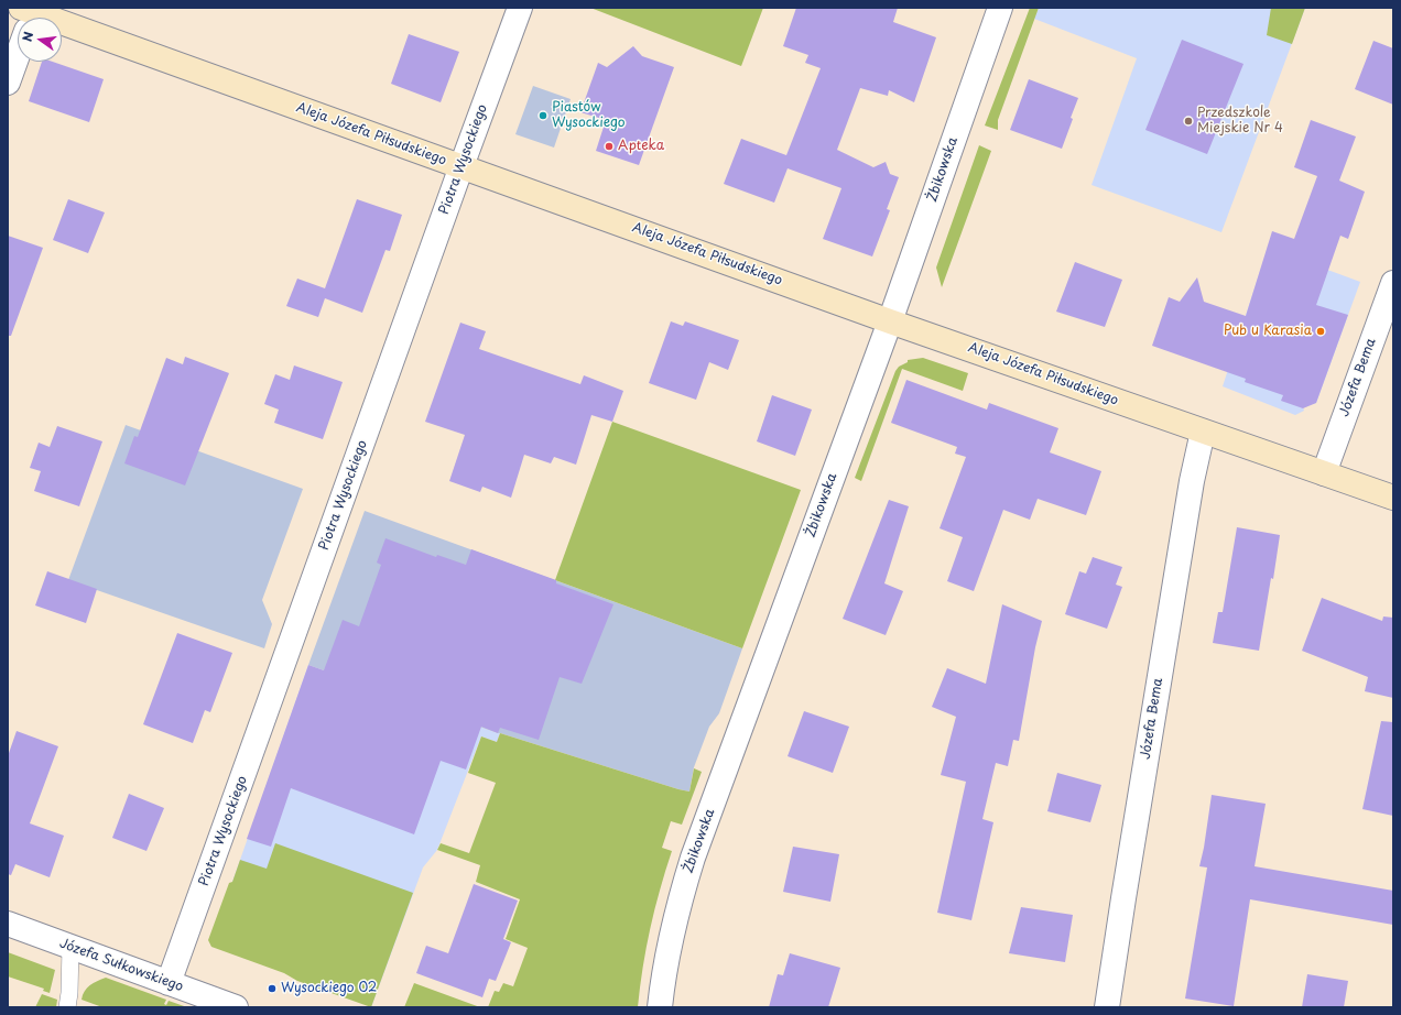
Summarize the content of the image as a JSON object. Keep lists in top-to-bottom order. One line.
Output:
{"streets":{"street":["Aleja Józefa Piłsudskiego","Piotra Wysockiego","Żbikowska","Józefa Bema","Józefa Sułkowskiego"]},"crossings":[["Aleja Józefa Piłsudskiego","Piotra Wysockiego"],["Aleja Józefa Piłsudskiego","Żbikowska"],["Aleja Józefa Piłsudskiego","Józefa Bema"],["Piotra Wysockiego","Józefa Sułkowskiego"]],"places":["Piastów Wysockiego","Przedszkole Miejskie Nr 4","Apteka","Pub u Karasia","Wysockiego 02"],"north":"left"}
